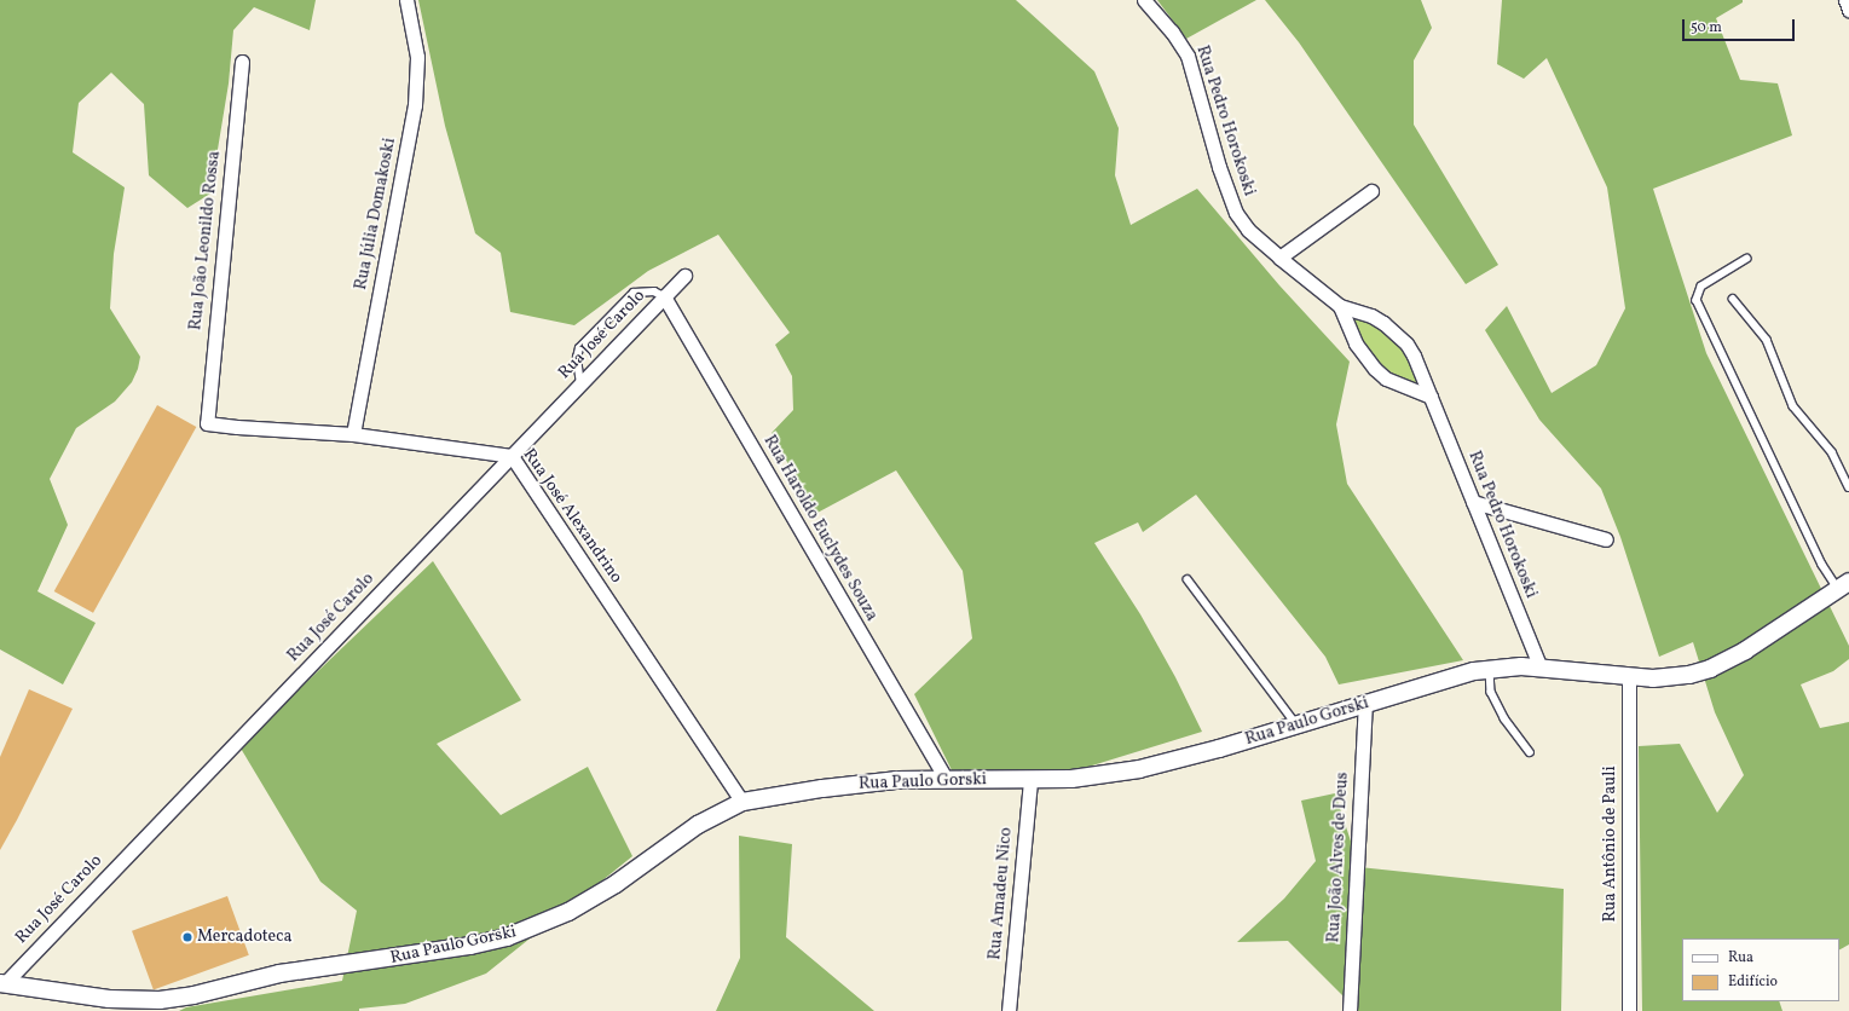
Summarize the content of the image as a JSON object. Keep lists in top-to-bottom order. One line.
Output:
{"streets":{"street":["Rua Pedro Horokoski","Rua Júlia Domakoski","Rua João Leonildo Rossa","Rua José Carolo","Rua José Alexandrino","Rua Haroldo Euclydes Souza","Rua Paulo Gorski","Rua Antônio de Pauli","Rua João Alves de Deus","Rua Amadeu Nico"]},"crossings":[["Rua Pedro Horokoski","Rua Paulo Gorski"],["Rua Júlia Domakoski","Rua José Alexandrino"],["Rua João Leonildo Rossa","Rua José Alexandrino"],["Rua José Carolo","Rua José Alexandrino"],["Rua José Carolo","Rua Haroldo Euclydes Souza"],["Rua José Carolo","Rua Paulo Gorski"],["Rua José Alexandrino","Rua Paulo Gorski"],["Rua Haroldo Euclydes Souza","Rua Paulo Gorski"],["Rua Paulo Gorski","Rua Antônio de Pauli"],["Rua Paulo Gorski","Rua João Alves de Deus"],["Rua Paulo Gorski","Rua Amadeu Nico"]],"places":["Mercadoteca"],"legend":["Rua","Edifício"],"scale_bar":"50 m"}
